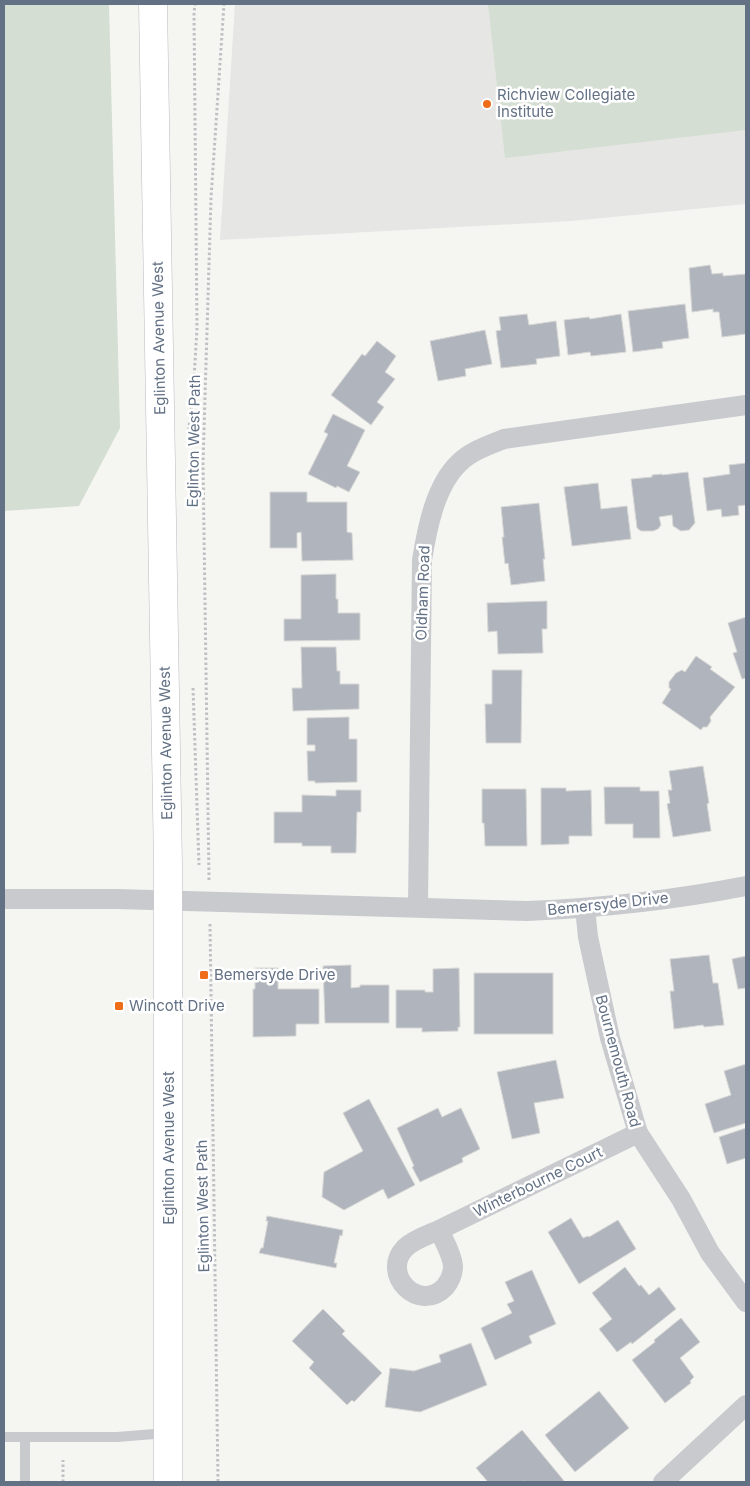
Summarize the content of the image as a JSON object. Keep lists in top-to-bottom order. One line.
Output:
{"streets":{"main road":["Eglinton Avenue West"],"street":["Oldham Road","Bemersyde Drive","Bournemouth Road","Winterbourne Court"],"path":["Eglinton West Path"]},"crossings":[["Eglinton Avenue West","Bemersyde Drive"],["Oldham Road","Bemersyde Drive"],["Bemersyde Drive","Bournemouth Road"],["Bournemouth Road","Winterbourne Court"]],"places":{"other":["Richview Collegiate Institute"],"transit":["Bemersyde Drive","Wincott Drive"]}}
